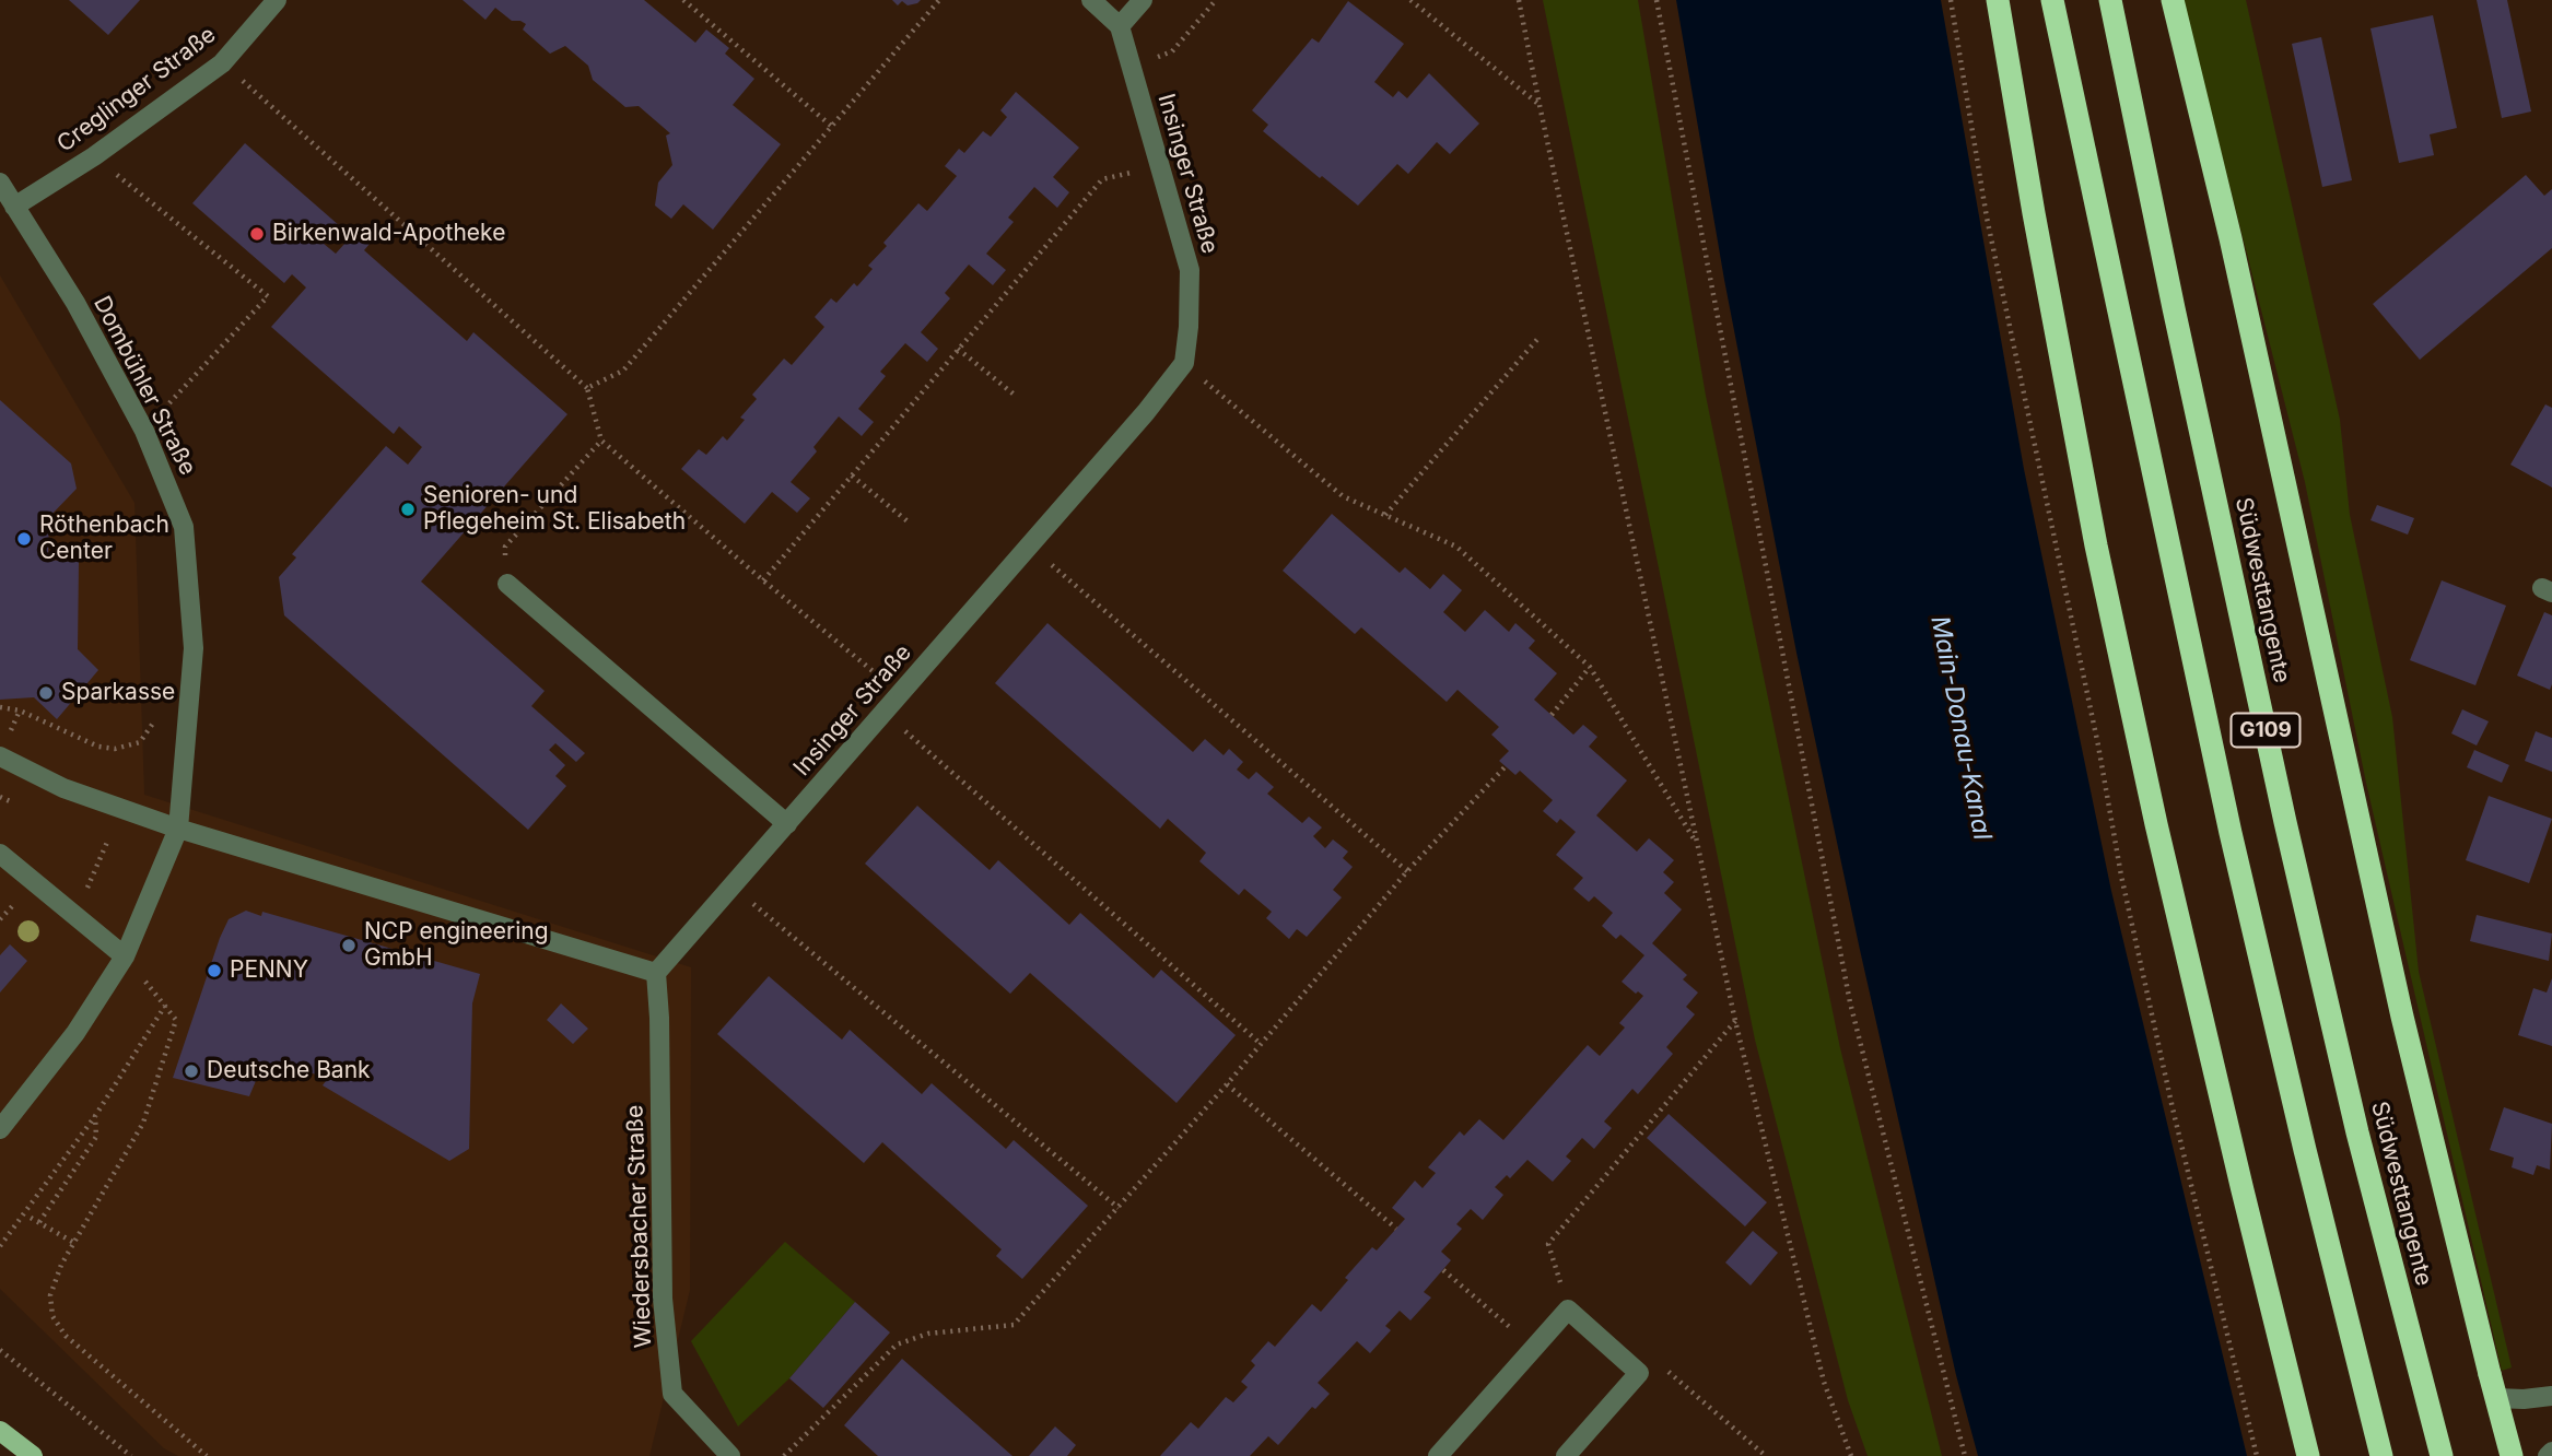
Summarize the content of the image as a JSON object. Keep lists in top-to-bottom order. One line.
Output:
{"streets":{"highway":["Südwesttangente","G109"],"street":["Creglinger Straße","Insinger Straße","Dombühler Straße","Wiedersbacher Straße"]},"crossings":[["Creglinger Straße","Dombühler Straße"],["Insinger Straße","Wiedersbacher Straße"]],"water":["Main-Donau-Kanal"],"places":["Birkenwald-Apotheke","Senioren- und Pflegeheim St. Elisabeth","Röthenbach Center","Sparkasse","NCP engineering GmbH","PENNY","Deutsche Bank"]}
